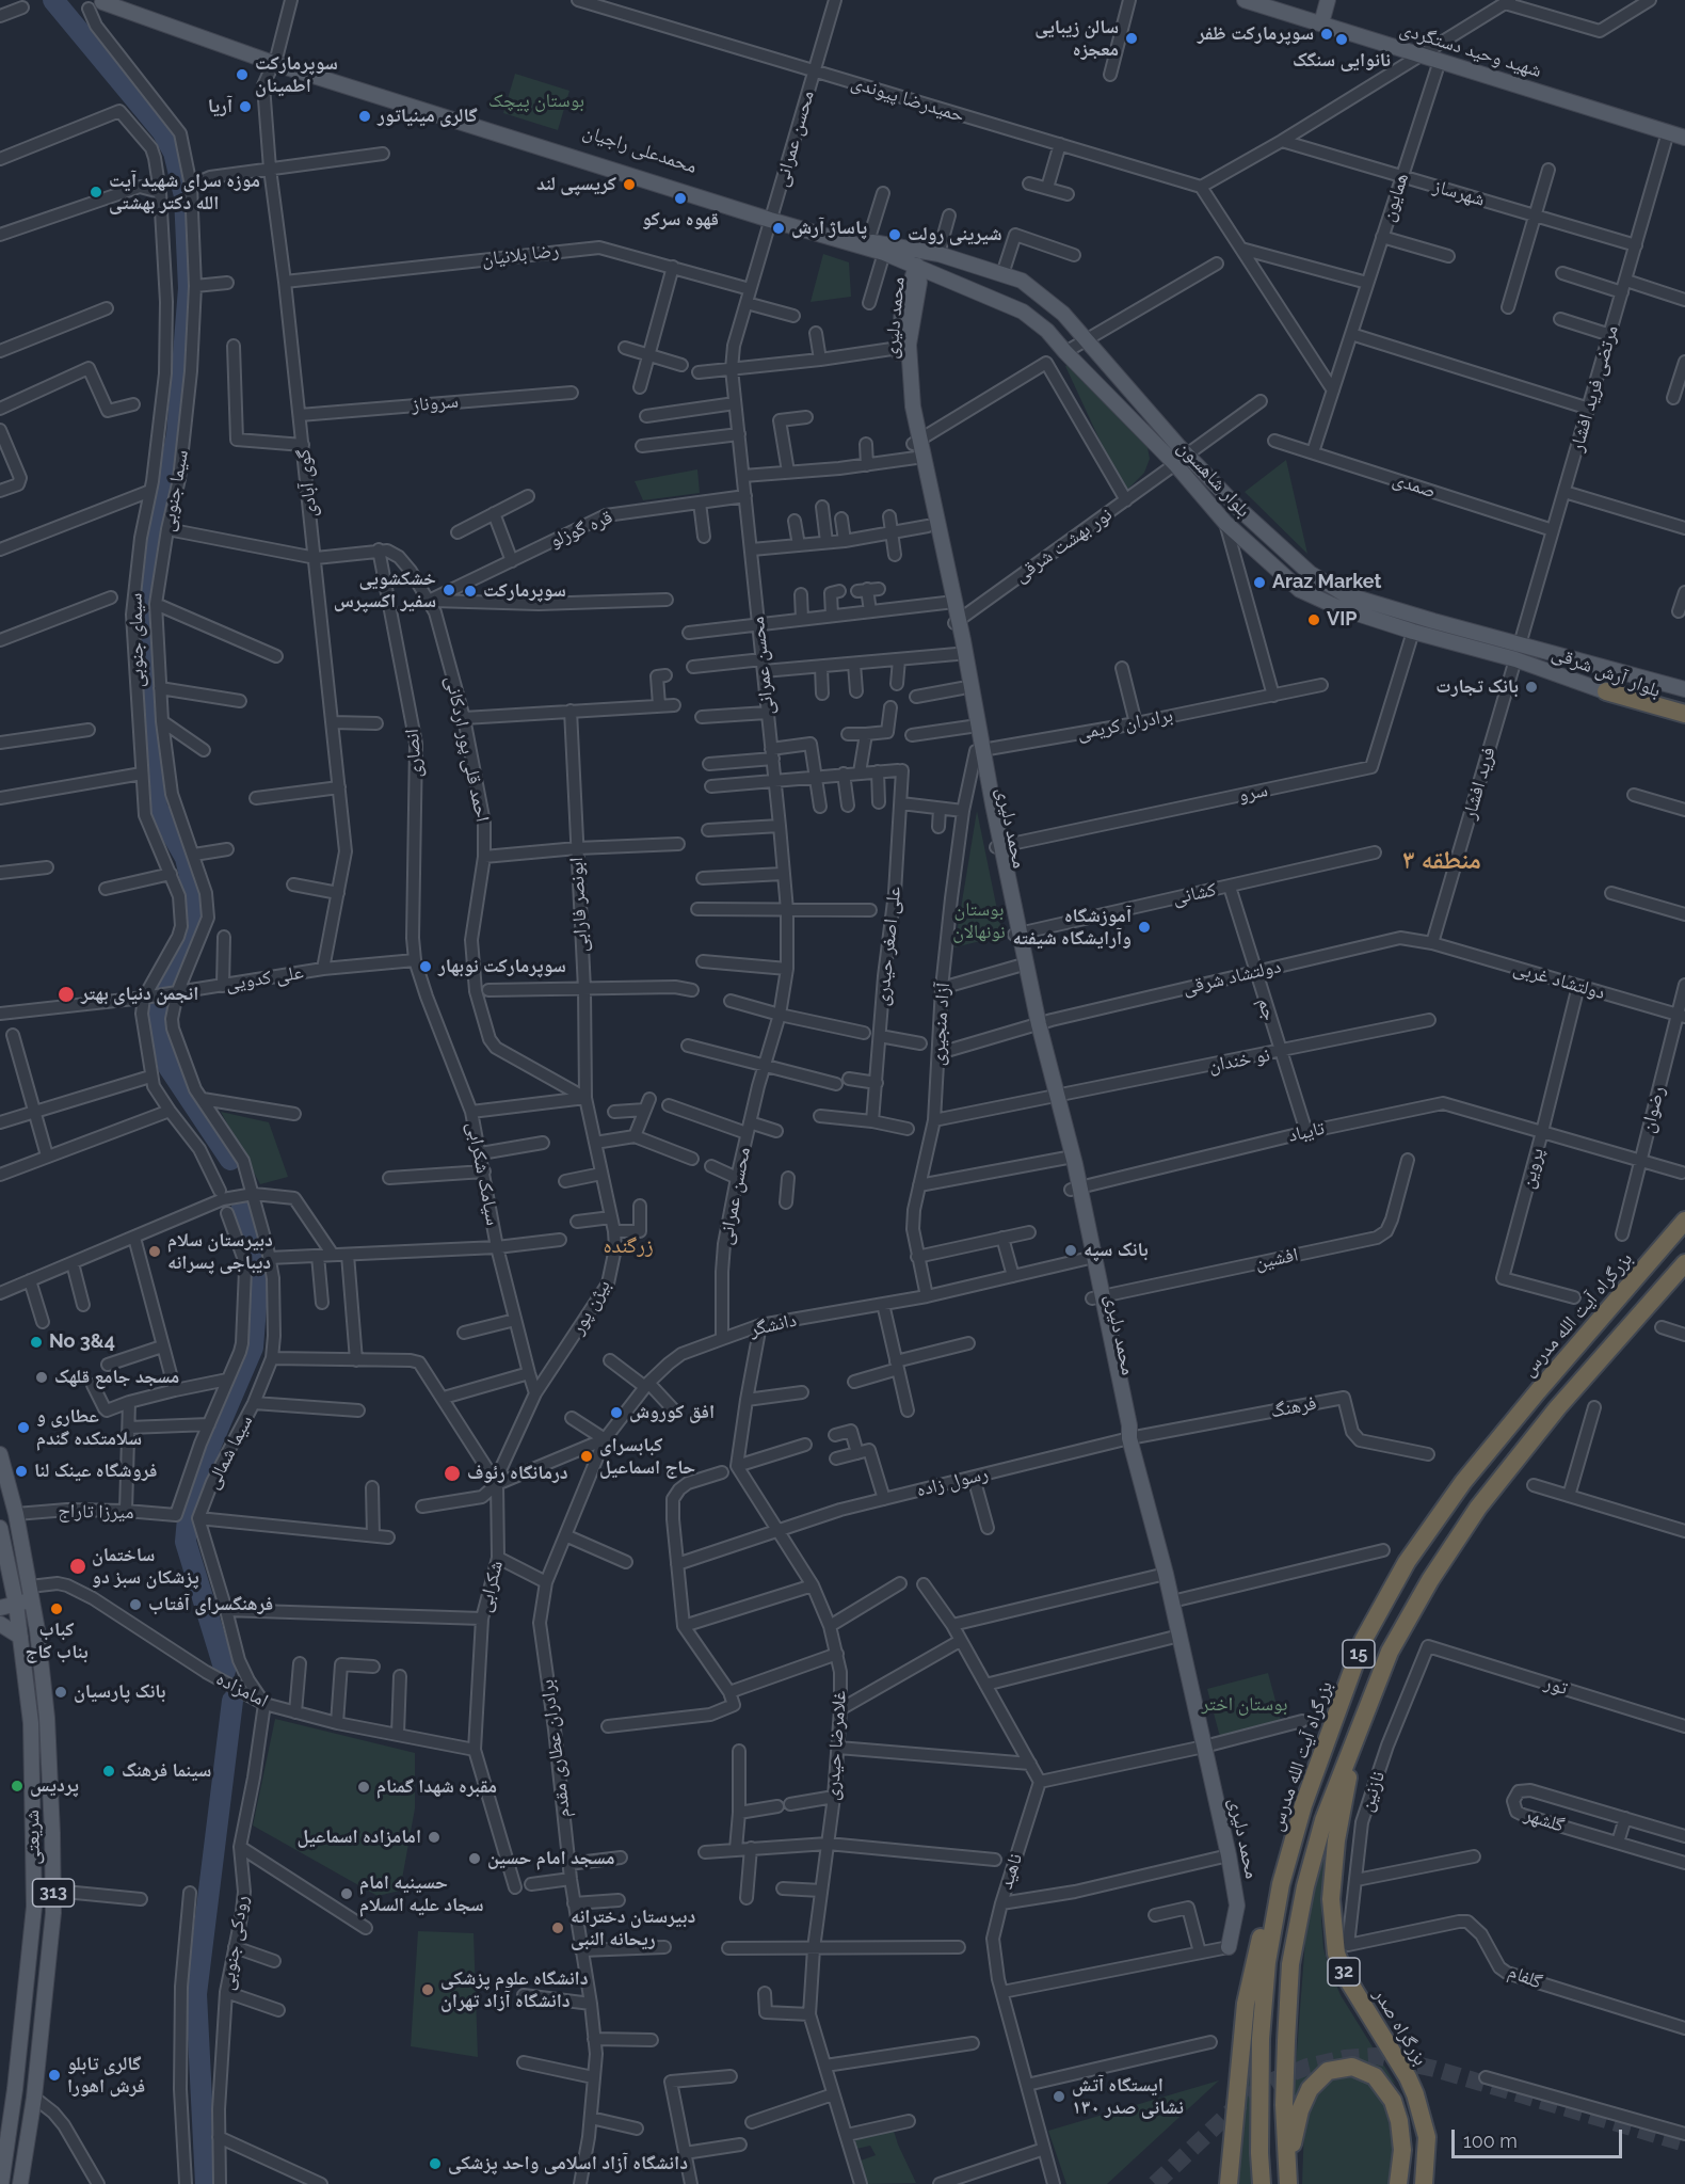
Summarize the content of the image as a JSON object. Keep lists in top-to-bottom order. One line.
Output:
{"streets":{"highway":["بزرگراه آیت الله مدرس","15","32","بزرگراه صدر"],"main road":["شهید وحید دستگردی","محمدعلی راجیان","محمد دلیری","بلوار شاهسون","بلوار آرش شرقی","شریعتی","313"],"street":["حمیدرضا پیوندی","محسن عمرانی","شهرساز","همایون","رضا بلانیان","مرتضی فرید افشار","سروناز","گوی آبادی","صمدی","سیما جنوبی","قره گوزلو","نور بهشت شرقی","سیمای جنوبی","برادران کریمی","احمد قلی پور اردکانی","انصاری","فرید افشار","سرو","کشانی","ابونصر فارابی","علی اصغر حیدری","دولتشاد شرقی","علی کدویی","دولتشاد غربی","جم","آزاد منجیری","نو خندان","رضوان","تایباد","پروین","سیامک شکرابی","افشین","بیژن پور","دانشگر","فرهنگ","سیما شمالی","رسول زاده","میرزا تاراج","شکرابی","تور","امامزاده","غلامرضا حیدری","برادران عطاری مقدم","نازنین","گلشهر","ناهید","رودکی جنوبی","گلفام"]},"crossings":[["شهید وحید دستگردی","همایون"],["شهید وحید دستگردی","مرتضی فرید افشار"],["حمیدرضا پیوندی","محسن عمرانی"],["محسن عمرانی","محمدعلی راجیان"],["محسن عمرانی","رضا بلانیان"],["محسن عمرانی","قره گوزلو"],["محسن عمرانی","دانشگر"],["محمدعلی راجیان","محمد دلیری"],["محمدعلی راجیان","بلوار شاهسون"],["محمدعلی راجیان","گوی آبادی"],["محمدعلی راجیان","سیما جنوبی"],["شهرساز","همایون"],["شهرساز","مرتضی فرید افشار"],["همایون","صمدی"],["رضا بلانیان","گوی آبادی"],["محمد دلیری","بلوار شاهسون"],["محمد دلیری","نور بهشت شرقی"],["محمد دلیری","برادران کریمی"],["محمد دلیری","سرو"],["محمد دلیری","کشانی"],["محمد دلیری","دولتشاد شرقی"],["محمد دلیری","آزاد منجیری"],["محمد دلیری","نو خندان"],["محمد دلیری","تایباد"],["محمد دلیری","افشین"],["محمد دلیری","دانشگر"],["محمد دلیری","فرهنگ"],["محمد دلیری","رسول زاده"],["مرتضی فرید افشار","بلوار شاهسون"],["مرتضی فرید افشار","صمدی"],["مرتضی فرید افشار","بلوار آرش شرقی"],["سروناز","گوی آبادی"],["بلوار شاهسون","نور بهشت شرقی"],["بلوار شاهسون","بلوار آرش شرقی"],["بلوار شاهسون","فرید افشار"],["بلوار شاهسون","سرو"],["گوی آبادی","علی کدویی"],["سیما جنوبی","علی کدویی"],["سیما جنوبی","سیما شمالی"],["قره گوزلو","احمد قلی پور اردکانی"],["سیمای جنوبی","علی کدویی"],["بلوار آرش شرقی","فرید افشار"],["برادران کریمی","آزاد منجیری"],["احمد قلی پور اردکانی","انصاری"],["احمد قلی پور اردکانی","ابونصر فارابی"],["احمد قلی پور اردکانی","بیژن پور"],["انصاری","علی کدویی"],["انصاری","سیامک شکرابی"],["فرید افشار","دولتشاد شرقی"],["فرید افشار","دولتشاد غربی"],["کشانی","جم"],["ابونصر فارابی","بیژن پور"],["دولتشاد شرقی","دولتشاد غربی"],["دولتشاد شرقی","جم"],["دولتشاد شرقی","آزاد منجیری"],["علی کدویی","سیامک شکرابی"],["علی کدویی","سیما شمالی"],["دولتشاد غربی","رضوان"],["دولتشاد غربی","پروین"],["جم","نو خندان"],["جم","تایباد"],["آزاد منجیری","نو خندان"],["آزاد منجیری","دانشگر"],["رضوان","تایباد"],["تایباد","پروین"],["سیامک شکرابی","بیژن پور"],["سیامک شکرابی","شکرابی"],["بیژن پور","شکرابی"],["دانشگر","شکرابی"],["دانشگر","برادران عطاری مقدم"],["فرهنگ","رسول زاده"],["سیما شمالی","میرزا تاراج"],["رسول زاده","غلامرضا حیدری"],["میرزا تاراج","شریعتی"],["شکرابی","امامزاده"],["15","بزرگراه صدر"],["تور","نازنین"],["امامزاده","شریعتی"],["امامزاده","رودکی جنوبی"],["نازنین","گلفام"]],"districts":["منطقه ۳","زرگنده"],"parks":["بوستان پیچک","بوستان نونهالان","بوستان اختر"],"places":["سوپرمارکت ظفر","سالن زیبایی معجزه","نانوایی سنگک","سوپرمارکت اطمینان","آریا","گالری مینیاتور","کریسپی لند","موزه سرای شهید آیت الله دکتر بهشتی","قهوه سرکو","پاساژ آرش","شیرینی رولت","Araz Market","خشکشویی سفیر اکسپرس","سوپرمارکت","VIP","بانک تجارت","آموزشگاه وآرایشگاه شیفته","سوپرمارکت نوبهار","انجمن دنیای بهتر","بانک سپه","دبیرستان سلام دیباجی پسرانه","No 3&4","مسجد جامع قلهک","افق کوروش","عطاری و سلامتکده گندم","کبابسرای حاج اسماعیل","فروشگاه عینک لنا","درمانگاه رئوف","ساختمان پزشکان سبز دو","فرهنگسرای آفتاب","کباب بناب کاج","بانک پارسیان","سینما فرهنگ","پردیس","مقبره شهدا گمنام","امامزاده اسماعیل","مسجد امام حسین","حسینیه امام سجاد علیه السلام","دبیرستان دخترانه ریحانه النبی","دانشگاه علوم پزشکی دانشگاه آزاد تهران","گالری تابلو فرش اهورا","ایستگاه آتش نشانی صدر ۱۳۰","دانشگاه آزاد اسلامی واحد پزشکی"],"scale_bar":"100 m"}
